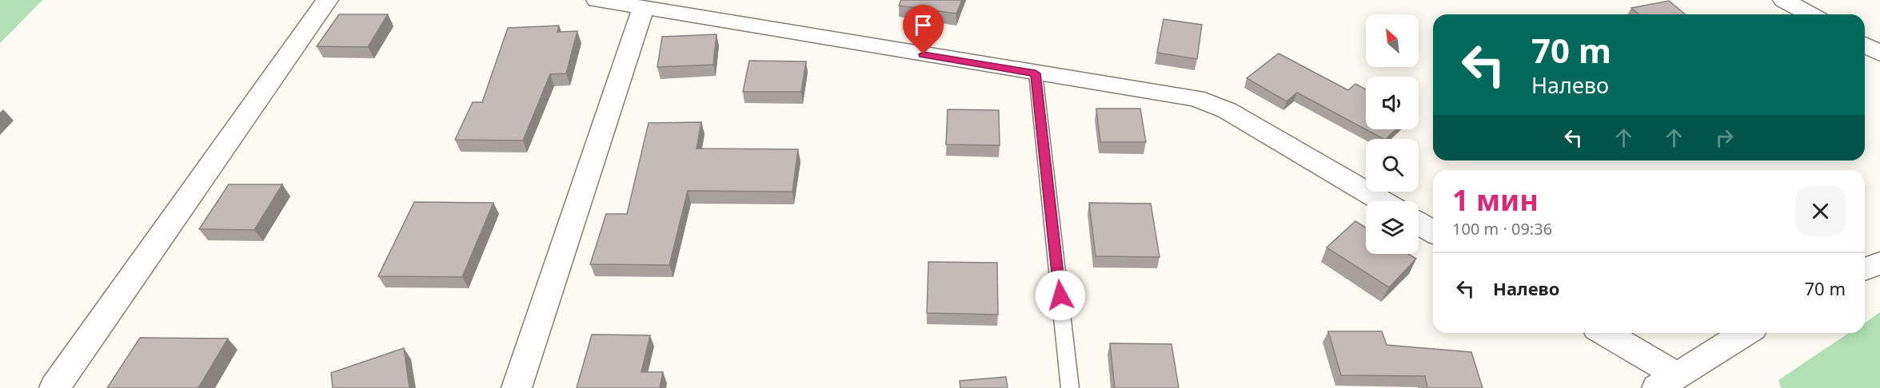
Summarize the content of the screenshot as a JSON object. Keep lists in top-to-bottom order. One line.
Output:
{"north":"top left","page":{"turn":["70 m","Налево"],"heading":["1 мин","100 m · 09:36"],"list":[{"name":"Налево","value":"70 m"}]}}
